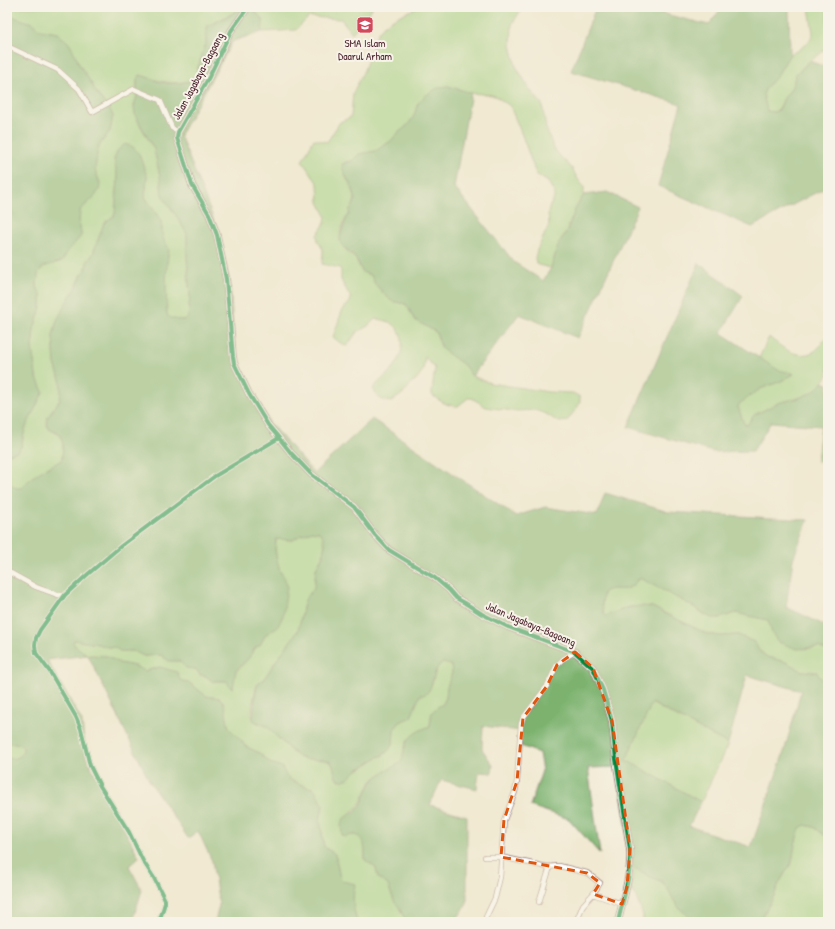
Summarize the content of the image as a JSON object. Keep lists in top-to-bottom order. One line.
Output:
{"streets":{"street":["Jalan Jagabaya–Bagoang"]},"places":{"school or university":["SMA Islam Daarul Arham"]}}
